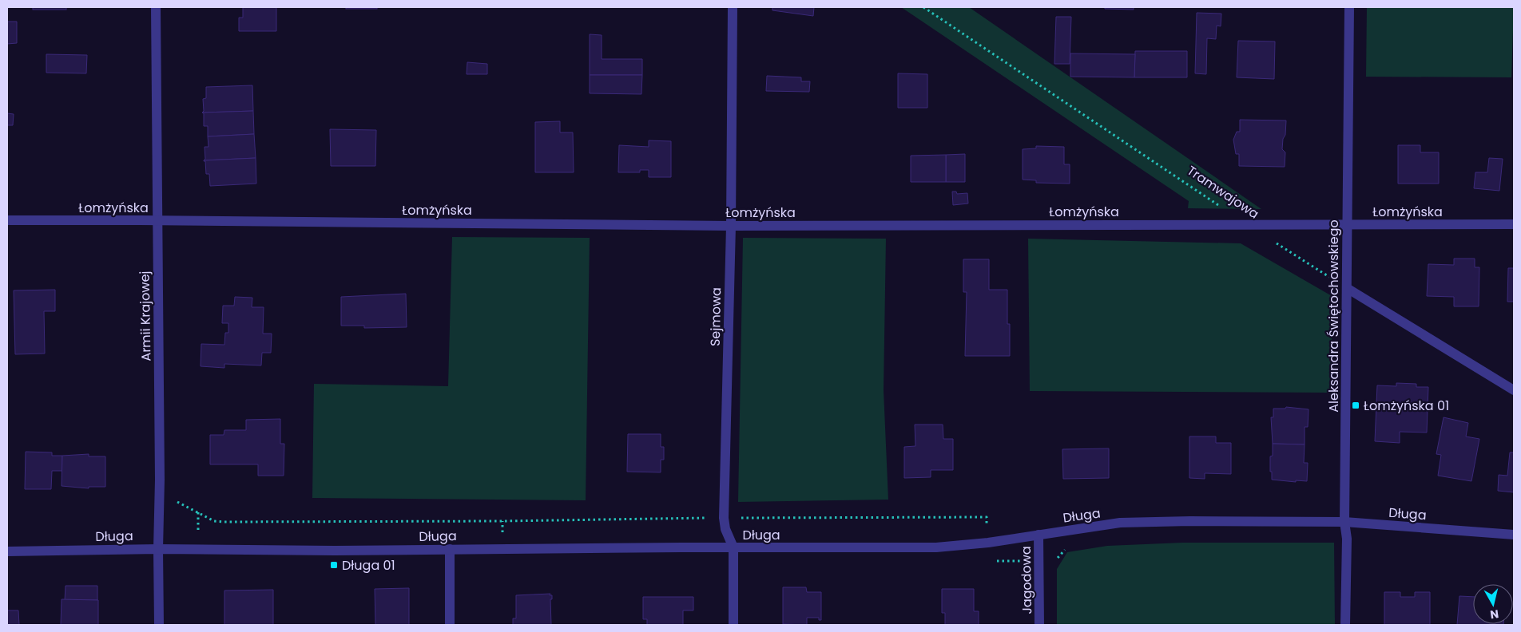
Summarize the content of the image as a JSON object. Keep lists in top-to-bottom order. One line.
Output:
{"streets":{"street":["Łomżyńska","Armii Krajowej","Aleksandra Świętochowskiego","Sejmowa","Długa","Jagodowa"],"path":["Tramwajowa"]},"crossings":[["Tramwajowa","Łomżyńska"],["Łomżyńska","Armii Krajowej"],["Łomżyńska","Aleksandra Świętochowskiego"],["Łomżyńska","Sejmowa"],["Armii Krajowej","Długa"],["Aleksandra Świętochowskiego","Długa"],["Sejmowa","Długa"],["Długa","Jagodowa"]],"places":{"transit":["Łomżyńska 01","Długa 01"]},"north":"bottom"}
